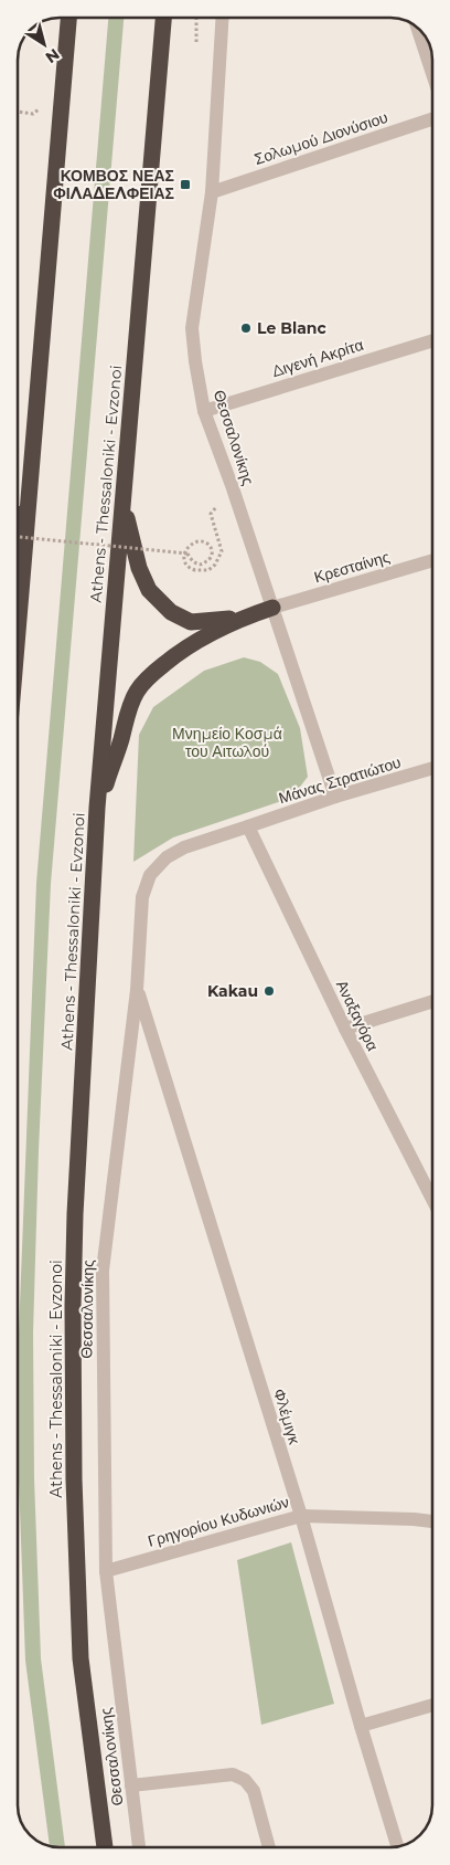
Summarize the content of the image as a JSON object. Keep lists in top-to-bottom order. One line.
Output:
{"streets":{"highway":["Athens - Thessaloniki - Evzonoi"],"street":["Σολωμού Διονύσιου","Διγενή Ακρίτα","Θεσσαλονίκης","Κρεσταίνης","Μάνας Στρατιώτου","Αναξαγόρα","Φλέμιγκ","Γρηγορίου Κυδωνιών"]},"crossings":[["Σολωμού Διονύσιου","Θεσσαλονίκης"],["Διγενή Ακρίτα","Θεσσαλονίκης"],["Θεσσαλονίκης","Κρεσταίνης"],["Θεσσαλονίκης","Μάνας Στρατιώτου"],["Θεσσαλονίκης","Αναξαγόρα"],["Θεσσαλονίκης","Φλέμιγκ"],["Θεσσαλονίκης","Γρηγορίου Κυδωνιών"],["Μάνας Στρατιώτου","Αναξαγόρα"],["Φλέμιγκ","Γρηγορίου Κυδωνιών"]],"parks":["Μνημείο Κοσμά του Αιτωλού"],"places":{"transit":["ΚΟΜΒΟΣ ΝΕΑΣ ΦΙΛΑΔΕΛΦΕΙΑΣ"],"other":["Le Blanc","Kakau"]},"north":"bottom right"}
